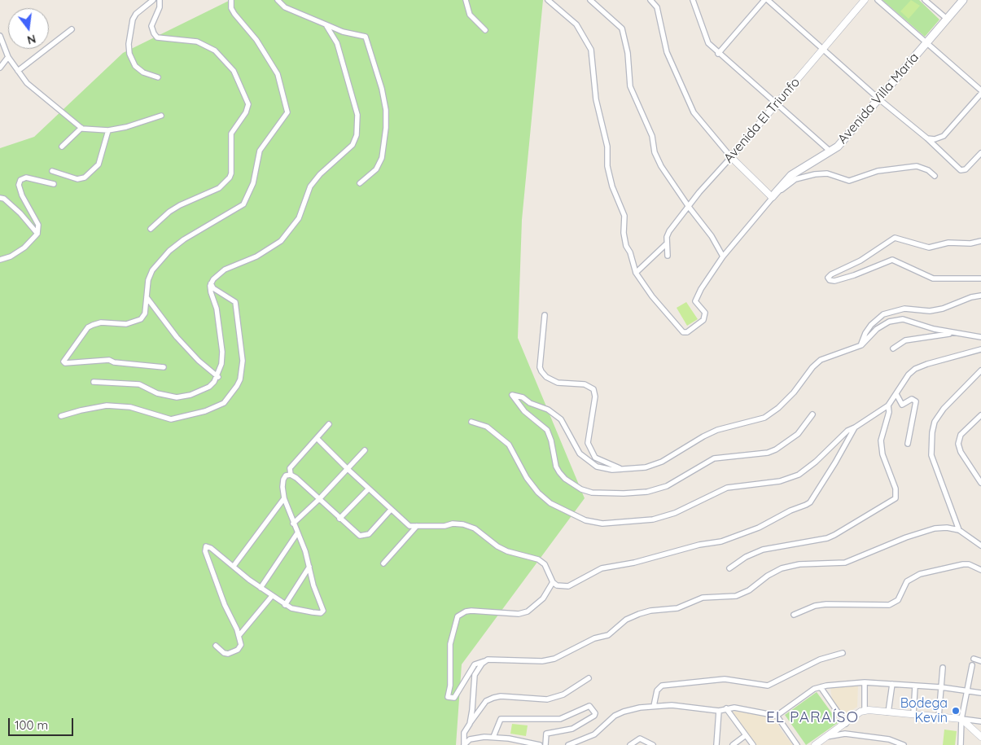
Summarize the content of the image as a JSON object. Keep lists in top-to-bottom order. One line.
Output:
{"streets":{"main road":["Avenida Villa María"],"street":["Avenida El Triunfo"]},"crossings":[["Avenida Villa María","Avenida El Triunfo"]],"districts":["EL PARAÍSO"],"places":["Bodega Kevin"],"scale_bar":"100 m","north":"bottom"}
